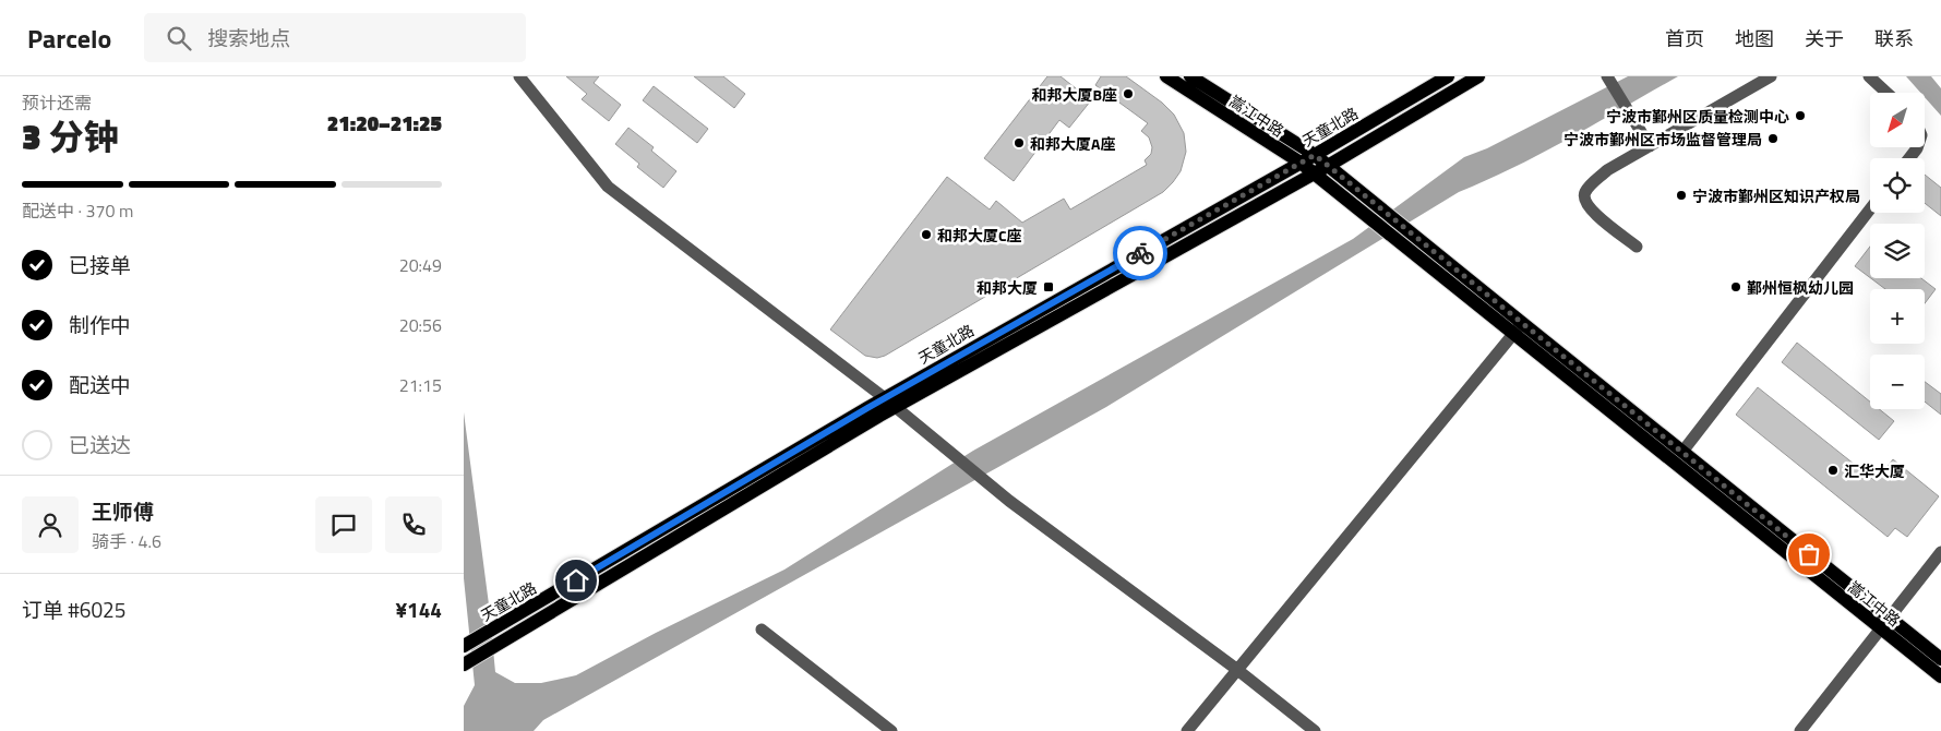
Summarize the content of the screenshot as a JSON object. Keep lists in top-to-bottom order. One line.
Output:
{"streets":{"main road":["嵩江中路","天童北路"]},"crossings":[["嵩江中路","天童北路"]],"places":{"other":["和邦大厦B座","宁波市鄞州区质量检测中心","宁波市鄞州区市场监督管理局","和邦大厦A座","宁波市鄞州区知识产权局","和邦大厦C座","鄞州恒枫幼儿园","汇华大厦"],"transit":["和邦大厦"]},"north":"bottom left","page":{"header":"Parcelo","search":"搜索地点","nav":["首页","地图","关于","联系"],"heading":["3 分钟","预计还需","21:20–21:25"],"panel":["王师傅","骑手 · 4.6","订单 #6025","¥144"],"map_buttons":["+","−"],"bar":"配送中 · 370 m","list":[["已接单","20:49"],["制作中","20:56"],["配送中","21:15"],"已送达"]}}
